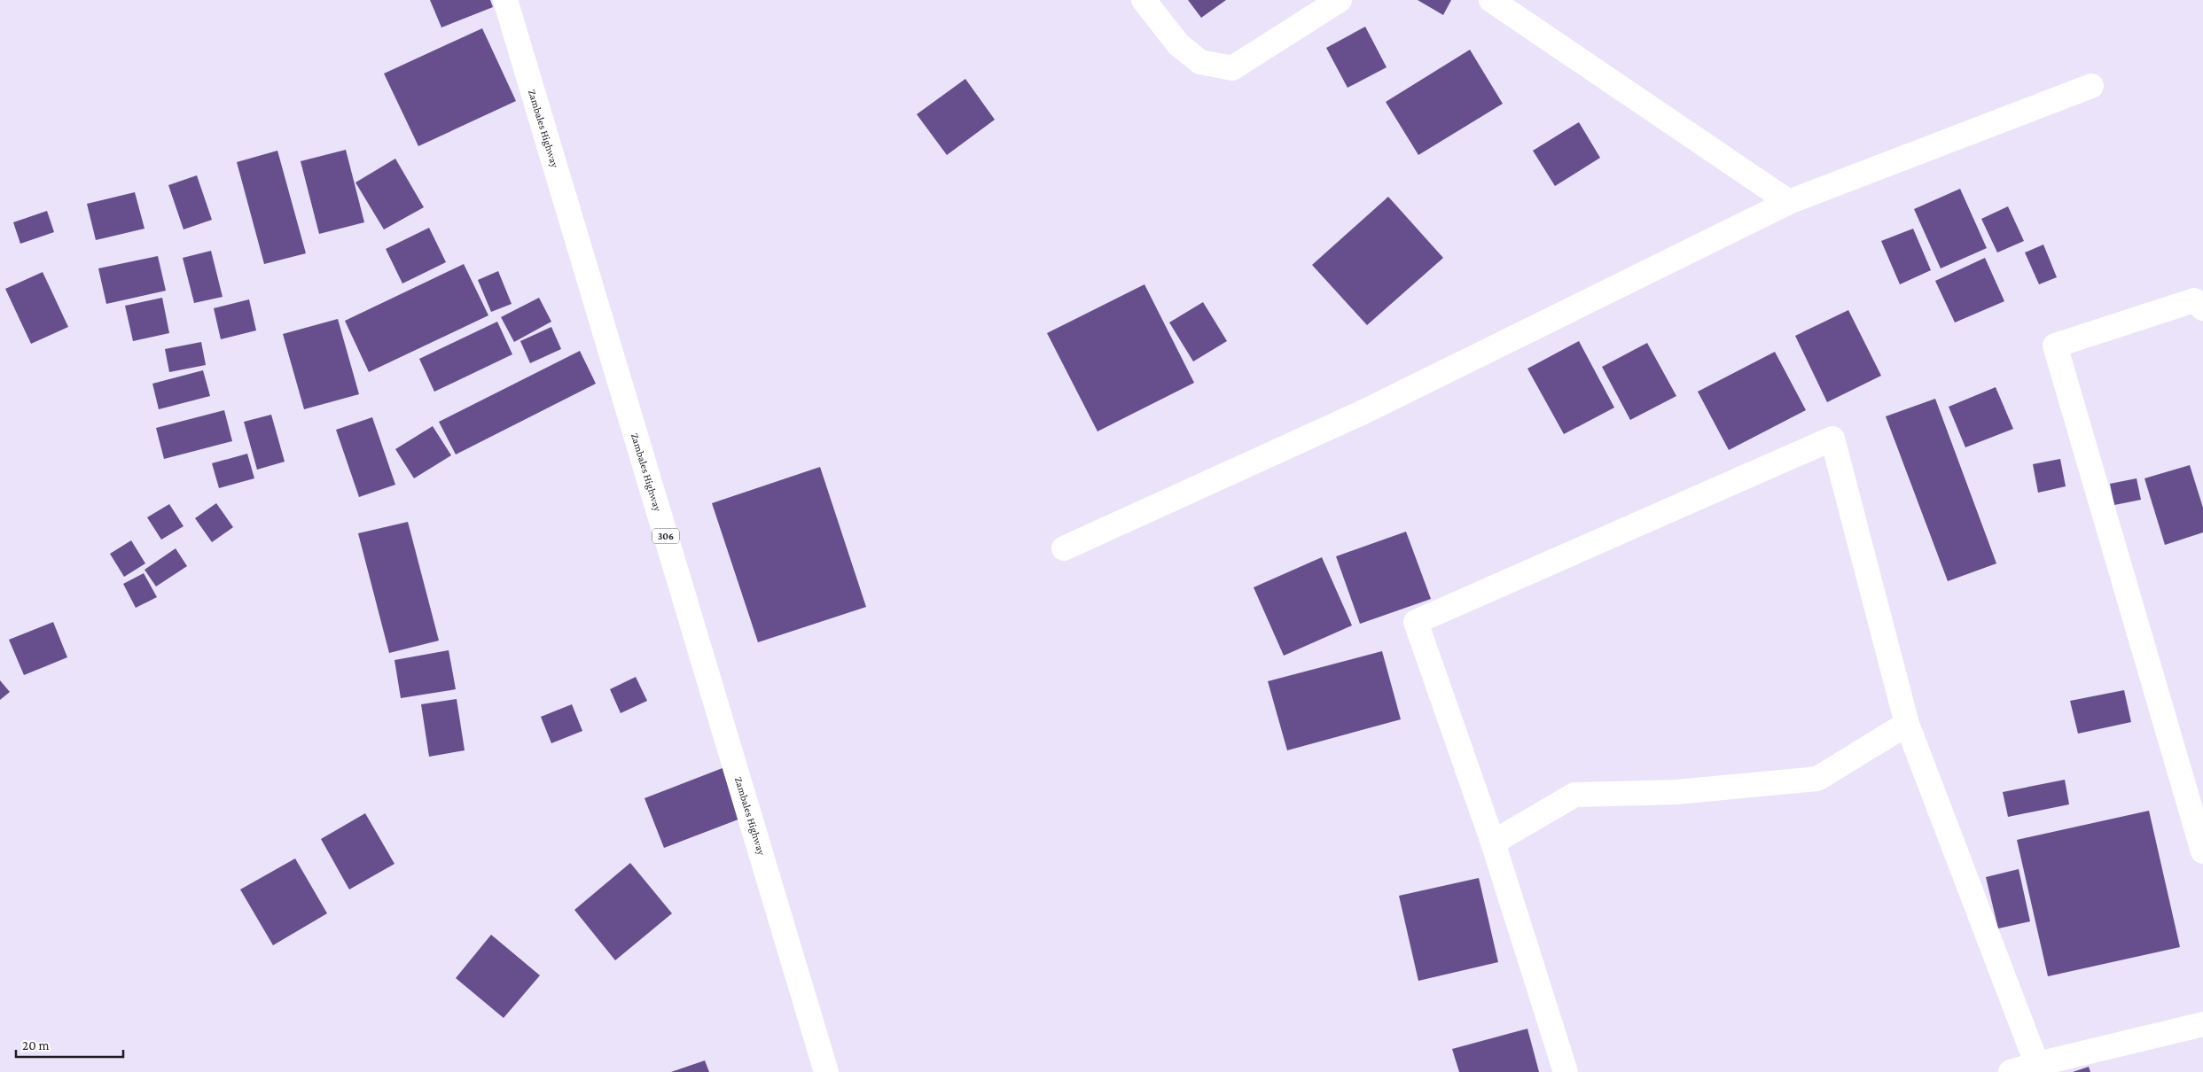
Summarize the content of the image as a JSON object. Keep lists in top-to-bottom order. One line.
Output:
{"streets":{"street":["Zambales Highway","306"]},"scale_bar":"20 m"}
